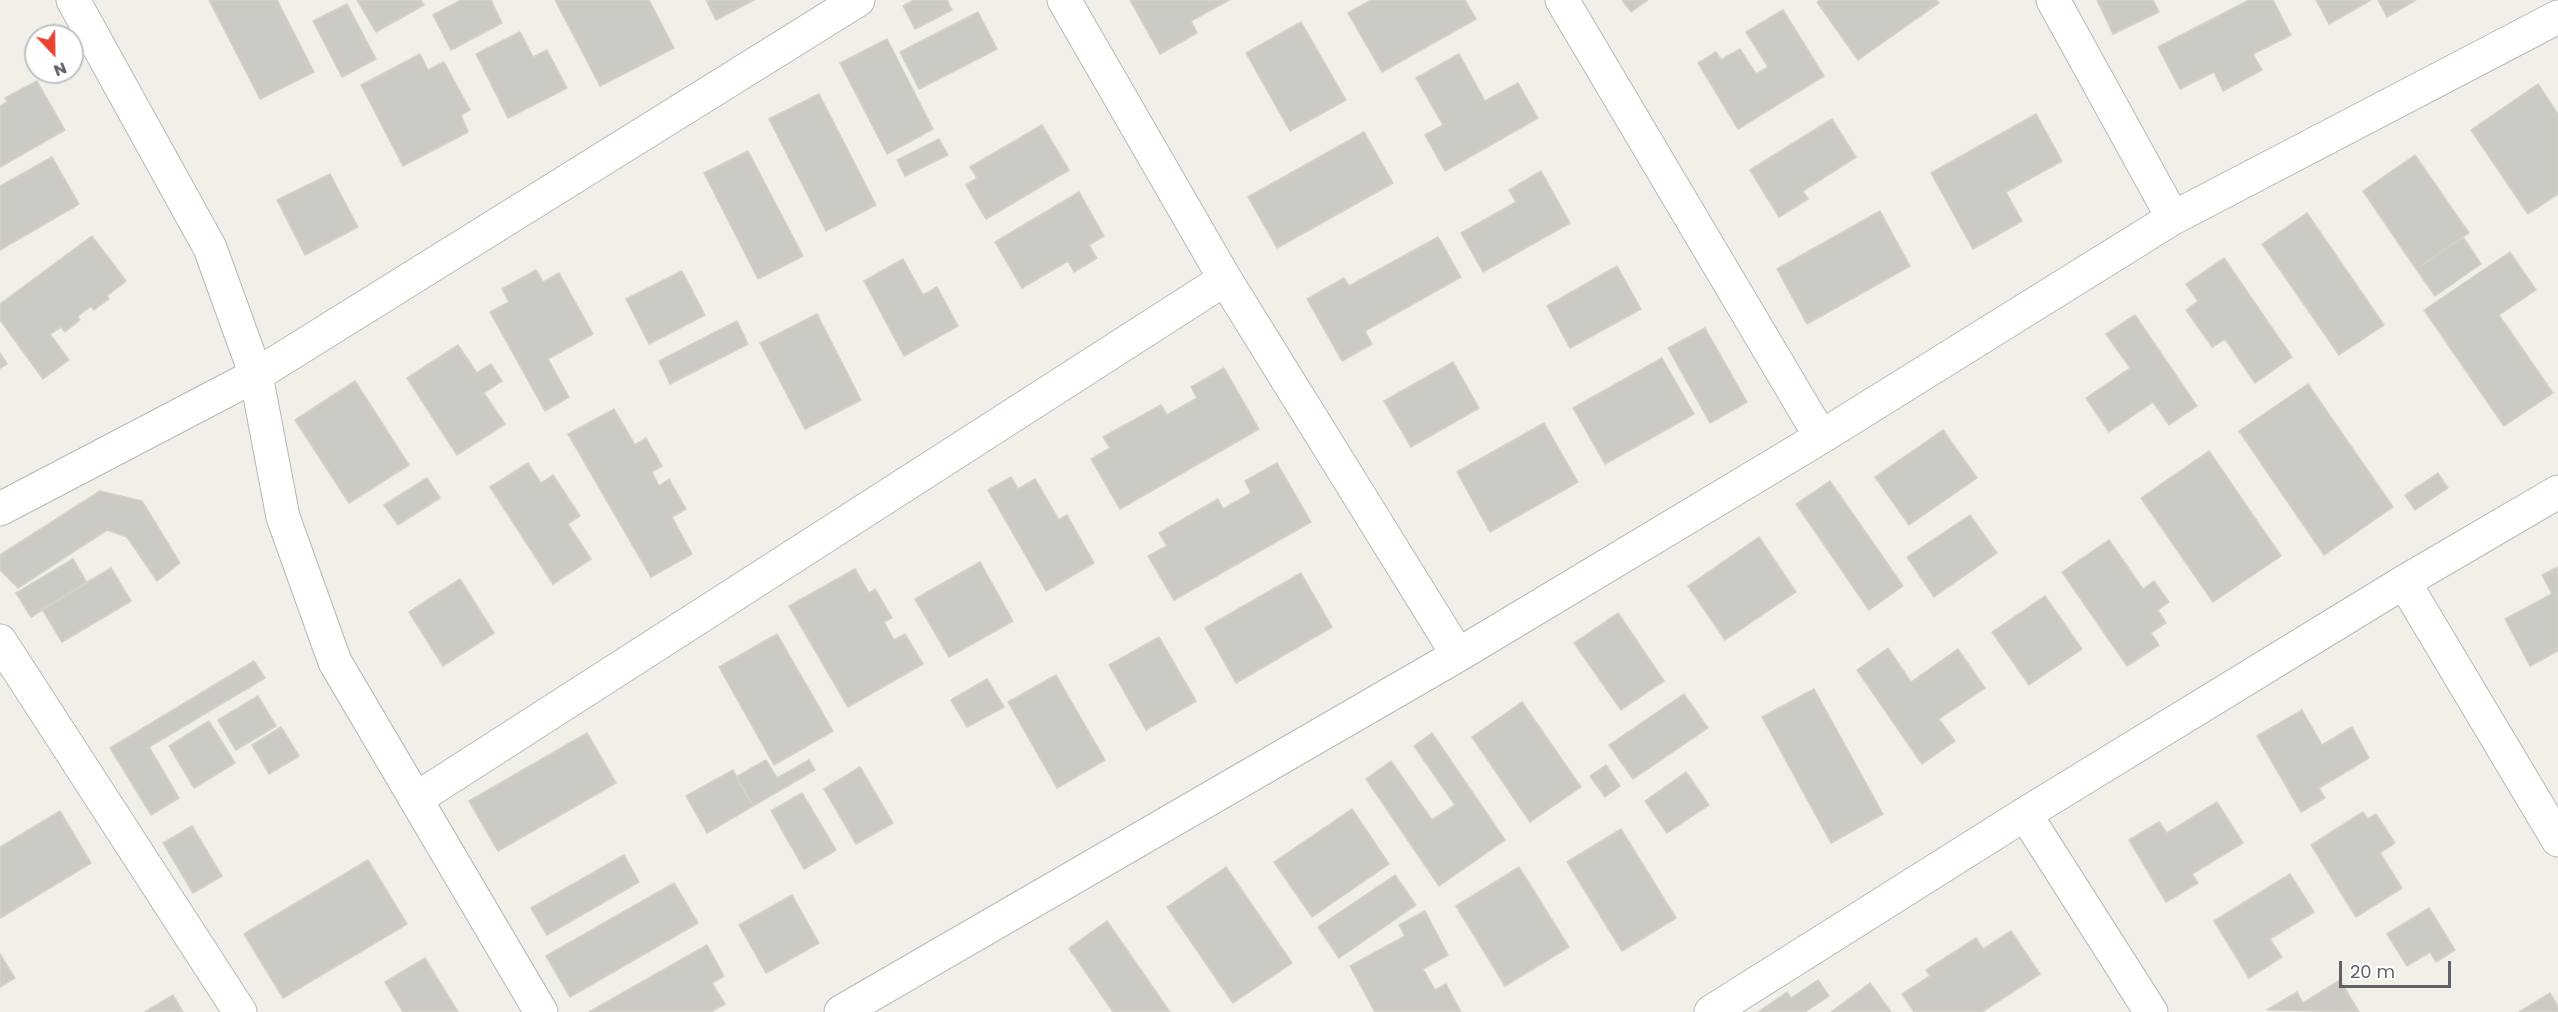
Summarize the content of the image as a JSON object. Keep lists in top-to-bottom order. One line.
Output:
{"scale_bar":"20 m","north":"bottom"}
